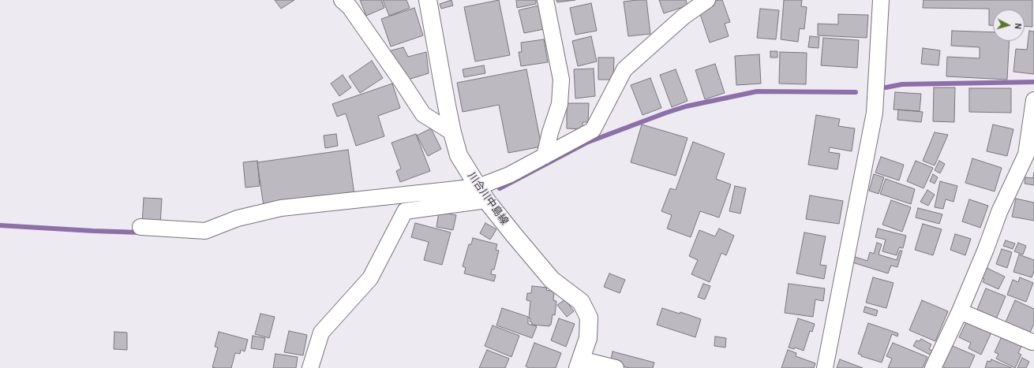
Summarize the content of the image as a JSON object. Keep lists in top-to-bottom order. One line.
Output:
{"streets":{"main road":["川合川中島線"]},"north":"right"}
